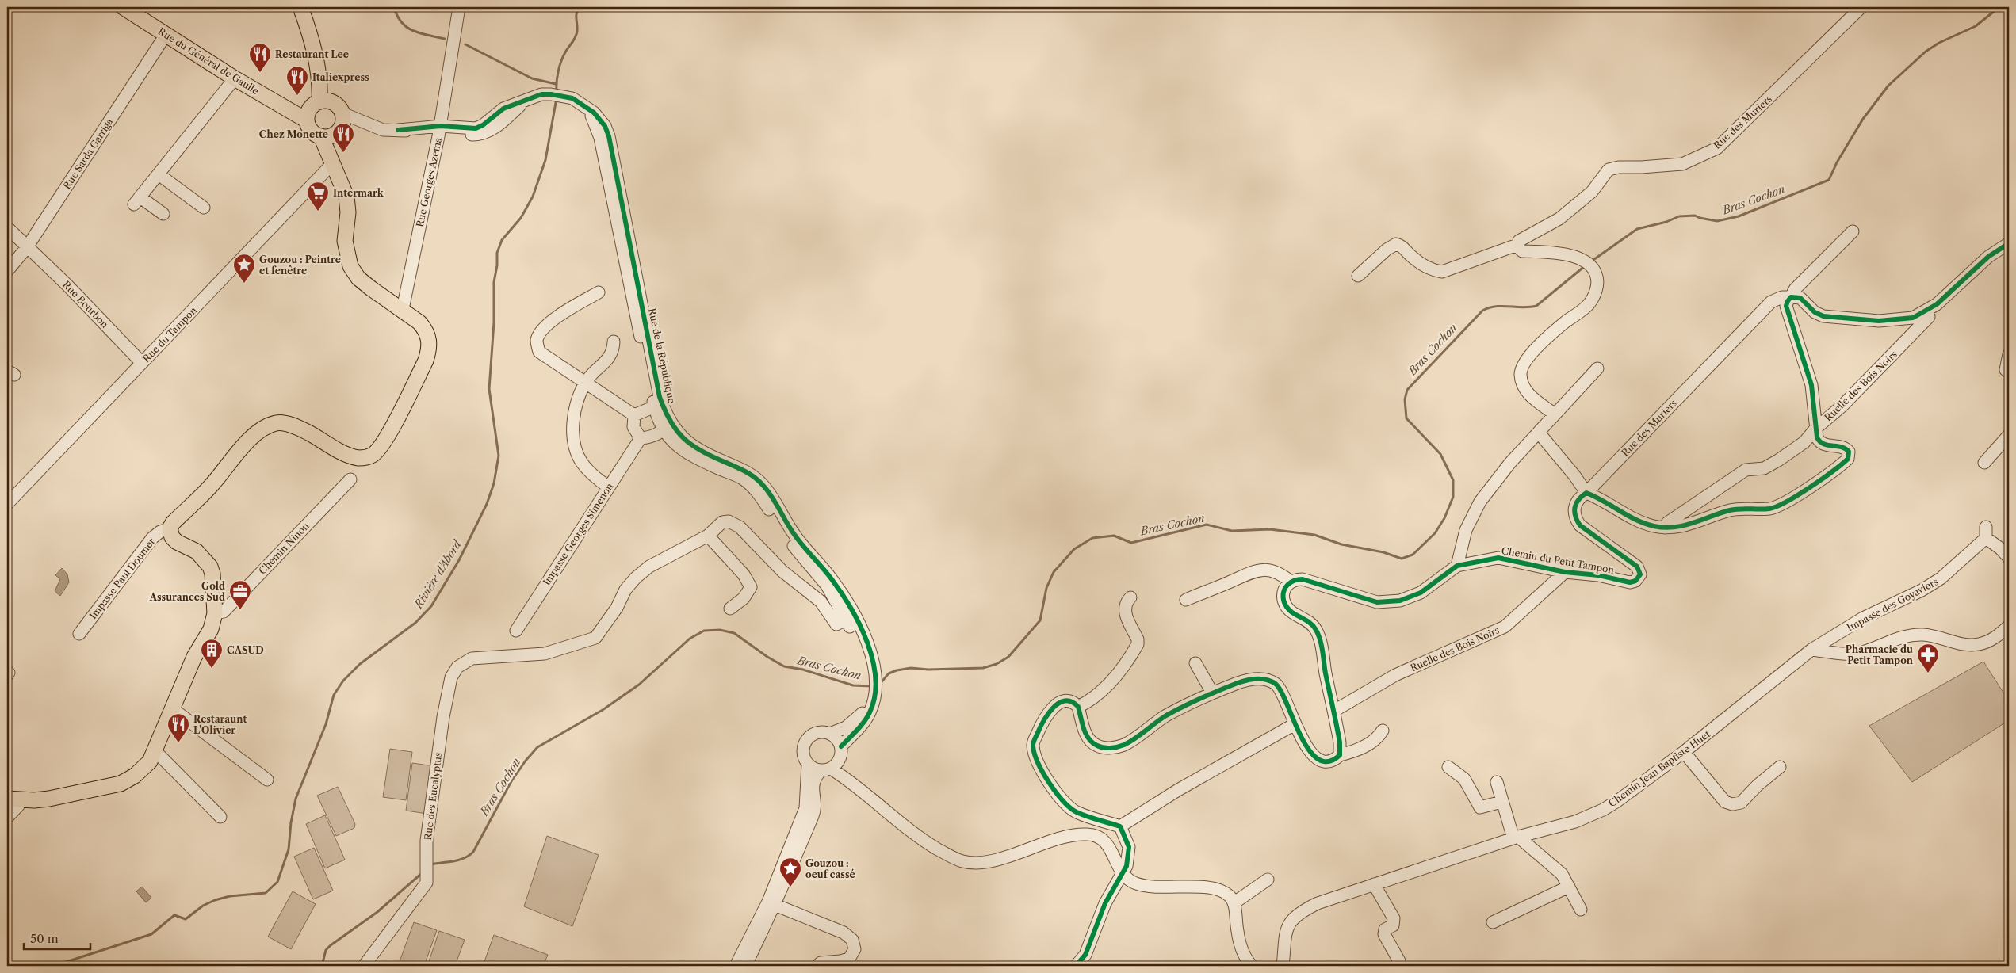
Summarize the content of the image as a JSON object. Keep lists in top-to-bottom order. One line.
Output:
{"streets":{"main road":["Rue du Général de Gaulle"],"street":["Rue des Muriers","Rue Sarda Garriga","Rue Georges Azema","Rue Bourbon","Rue du Tampon","Rue de la République","Ruelle des Bois Noirs","Impasse Georges Simenon","Chemin Ninon","Chemin du Petit Tampon","Impasse Paul Doumer","Impasse des Goyaviers","Chemin Jean Baptiste Huet","Rue des Eucalyptus"]},"crossings":[["Rue du Général de Gaulle","Rue Sarda Garriga"],["Rue du Général de Gaulle","Rue de la République"],["Rue des Muriers","Chemin du Petit Tampon"],["Rue Sarda Garriga","Rue Bourbon"],["Rue Georges Azema","Rue de la République"],["Rue Bourbon","Rue du Tampon"],["Ruelle des Bois Noirs","Chemin du Petit Tampon"],["Impasse des Goyaviers","Chemin Jean Baptiste Huet"]],"water":["Bras Cochon","Rivière d'Abord"],"places":{"restaurant":["Restaurant Lee","Italiexpress","Chez Monette","Restaraunt L'Olivier"],"supermarket":["Intermark"],"place":["Gouzou : Peintre et fenêtre","Gouzou : oeuf cassé"],"office":["Gold Assurances Sud"],"building":["CASUD"],"pharmacy":["Pharmacie du Petit Tampon"]},"scale_bar":"50 m"}
